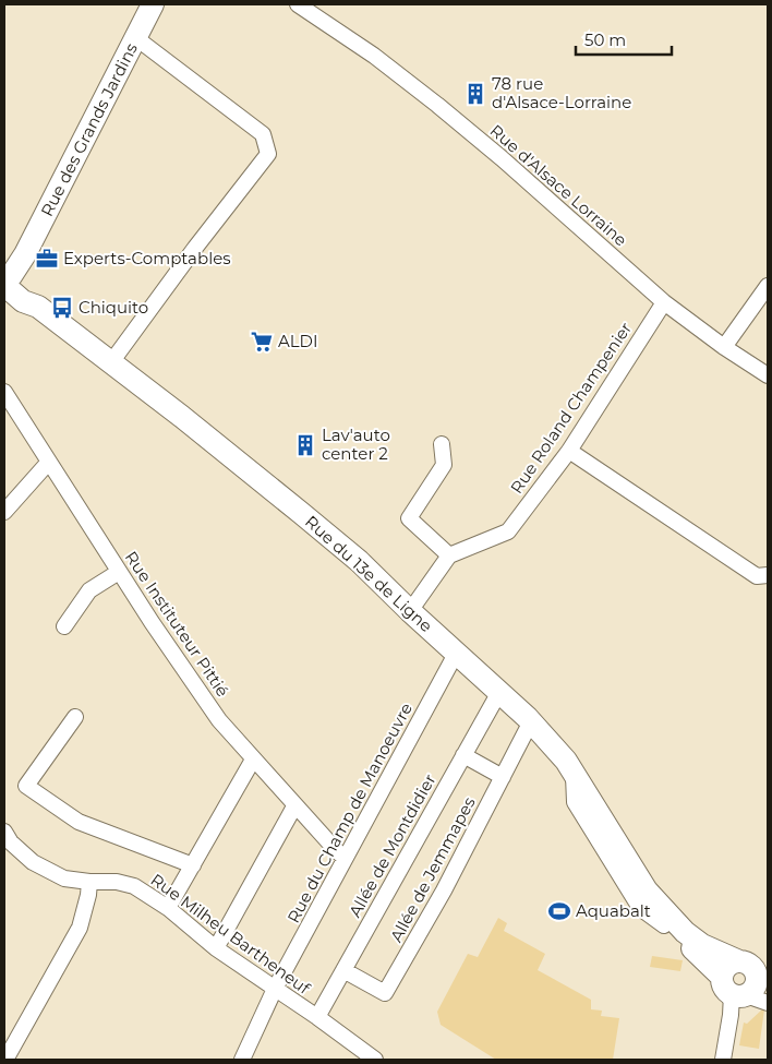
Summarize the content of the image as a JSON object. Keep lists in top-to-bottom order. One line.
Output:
{"streets":{"main road":["Rue des Grands Jardins","Rue du 13e de Ligne"],"street":["Rue d'Alsace Lorraine","Rue Roland Champenier","Rue Instituteur Pittié","Rue du Champ de Manoeuvre","Allée de Montdidier","Allée de Jemmapes","Rue Milheu Bartheneuf"]},"crossings":[["Rue des Grands Jardins","Rue du 13e de Ligne"],["Rue d'Alsace Lorraine","Rue Roland Champenier"],["Rue du 13e de Ligne","Rue du Champ de Manoeuvre"],["Rue du 13e de Ligne","Allée de Montdidier"],["Rue du 13e de Ligne","Allée de Jemmapes"],["Rue Instituteur Pittié","Rue du Champ de Manoeuvre"],["Rue du Champ de Manoeuvre","Rue Milheu Bartheneuf"],["Allée de Montdidier","Allée de Jemmapes"],["Allée de Montdidier","Rue Milheu Bartheneuf"]],"places":{"building":["78 rue d'Alsace-Lorraine","Lav'auto center 2"],"office":["Experts-Comptables"],"bus stop":["Chiquito"],"supermarket":["ALDI"],"sports":["Aquabalt"]},"scale_bar":"50 m"}
